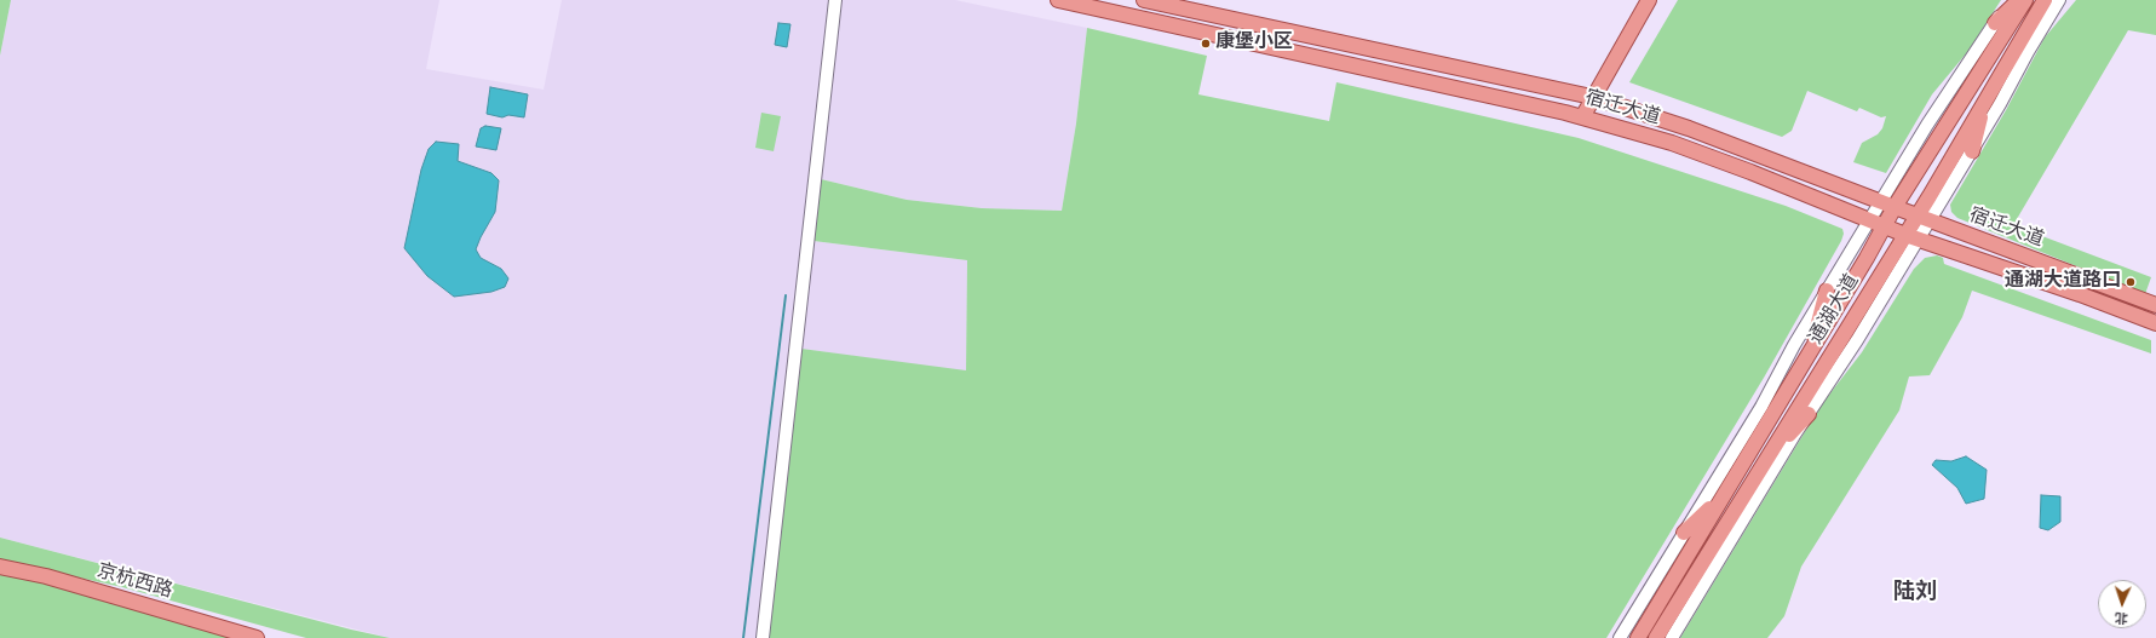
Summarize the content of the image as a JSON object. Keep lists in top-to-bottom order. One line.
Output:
{"streets":{"main road":["宿迁大道","通湖大道","京杭西路"]},"crossings":[["宿迁大道","通湖大道"]],"districts":["陆刘"],"places":["康堡小区","通湖大道路口"],"north":"bottom"}
